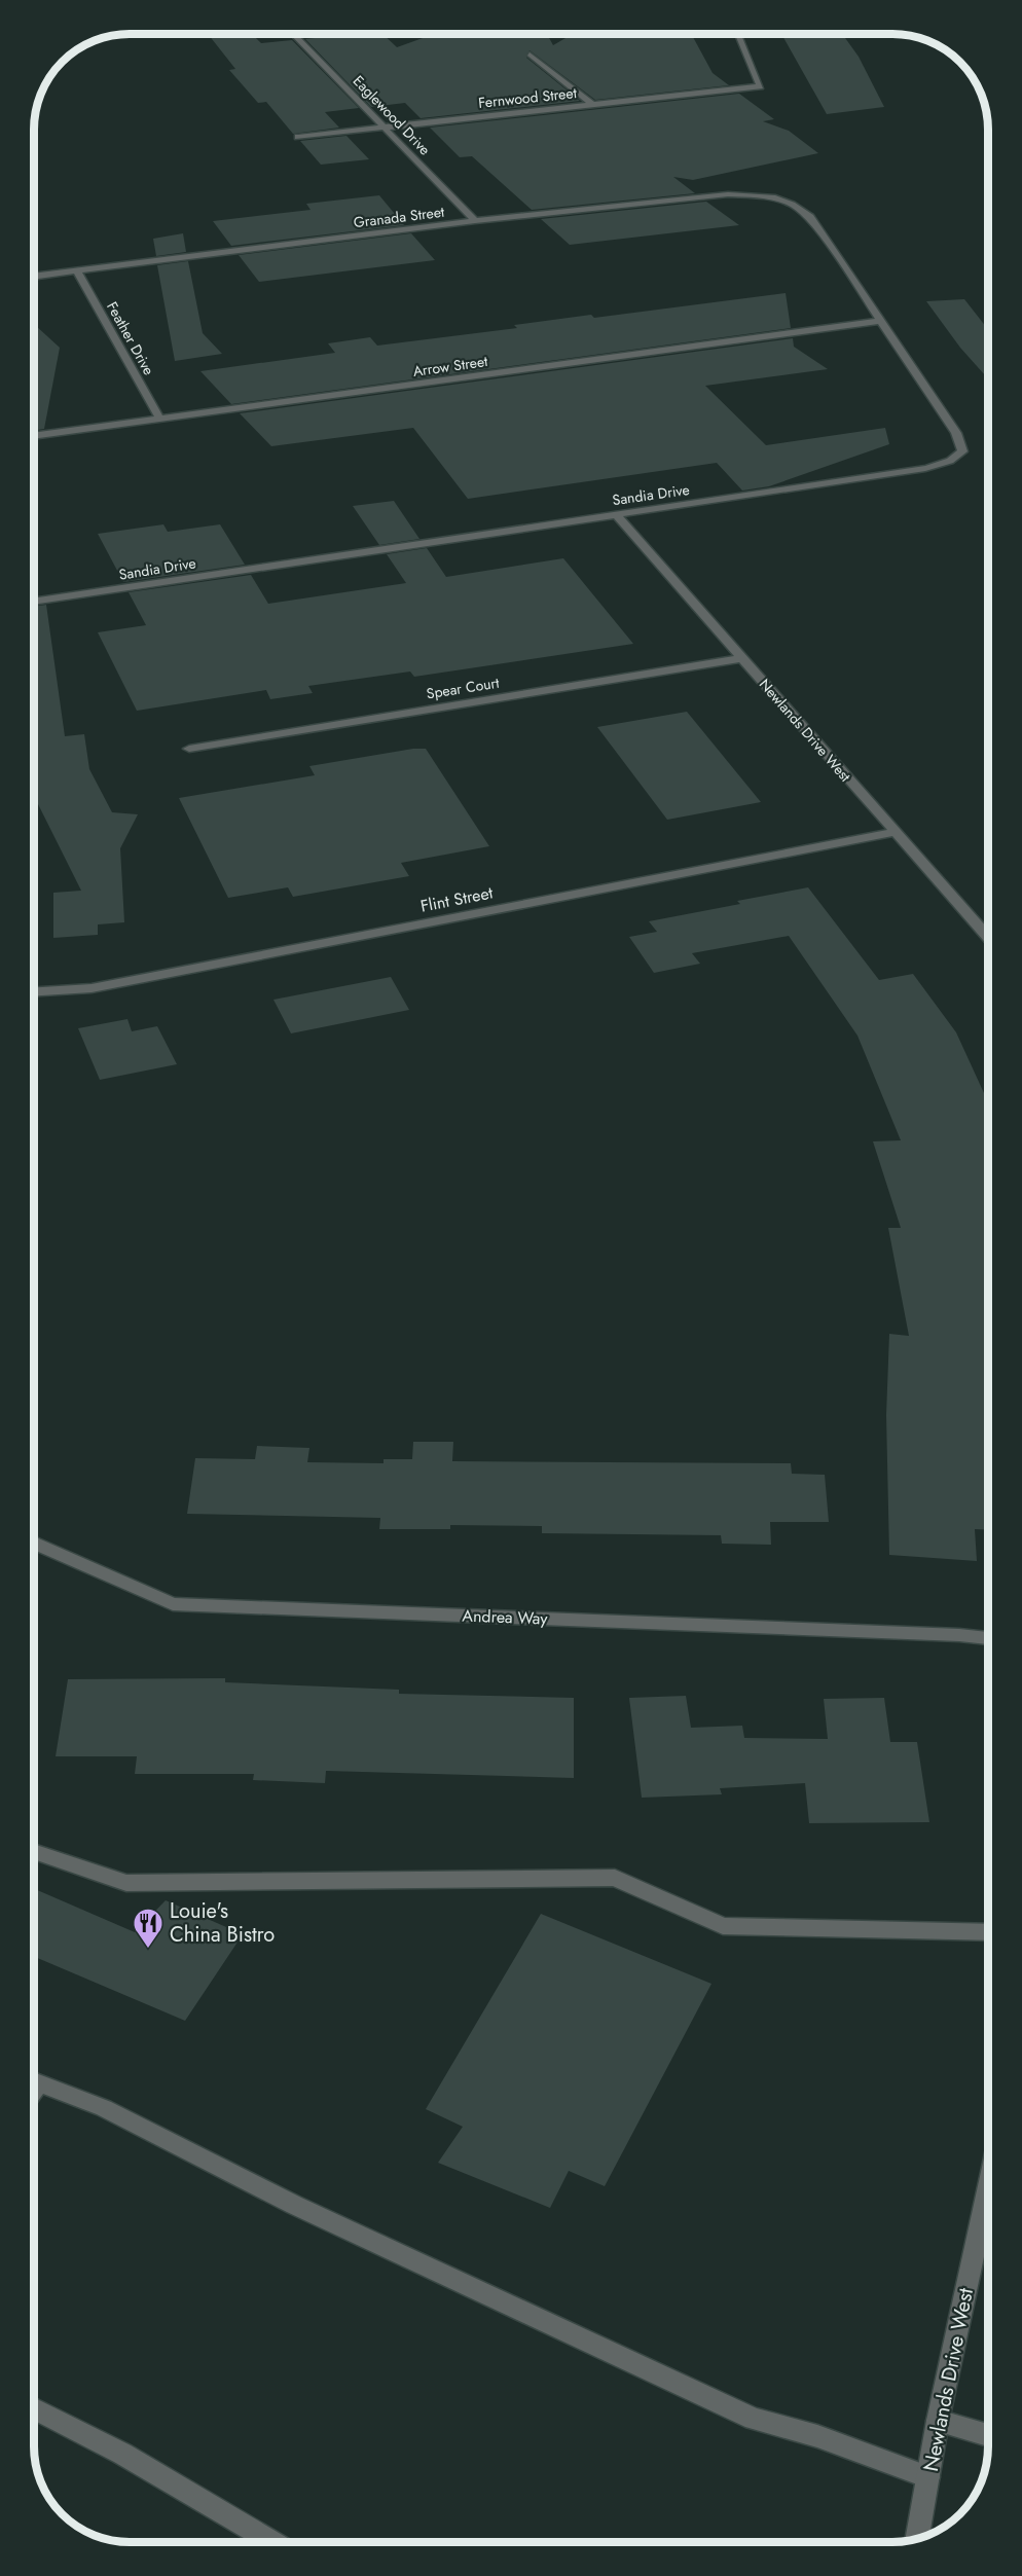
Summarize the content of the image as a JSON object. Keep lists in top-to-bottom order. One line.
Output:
{"streets":{"street":["Fernwood Street","Eaglewood Drive","Granada Street","Feather Drive","Arrow Street","Sandia Drive","Spear Court","Newlands Drive West","Flint Street","Andrea Way"]},"crossings":[["Fernwood Street","Eaglewood Drive"],["Eaglewood Drive","Granada Street"],["Granada Street","Feather Drive"],["Granada Street","Sandia Drive"],["Feather Drive","Arrow Street"],["Arrow Street","Sandia Drive"],["Sandia Drive","Newlands Drive West"],["Spear Court","Newlands Drive West"],["Newlands Drive West","Flint Street"]],"places":{"restaurant":["Louie's China Bistro"]}}
